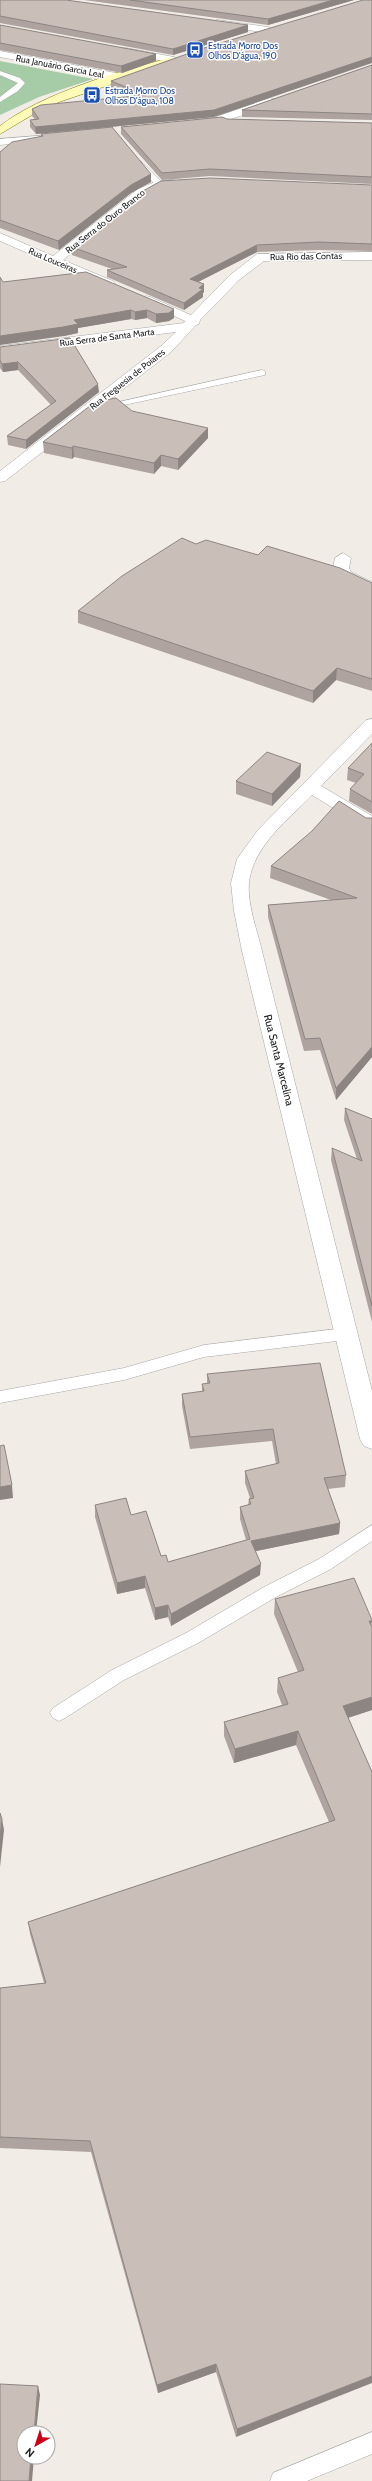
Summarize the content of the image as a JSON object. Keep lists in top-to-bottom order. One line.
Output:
{"streets":{"street":["Rua Januário Garcia Leal","Rua Serra do Ouro Branco","Rua Rio das Contas","Rua Louceiras","Rua Serra de Santa Marta","Rua Freguesia de Poiares","Rua Santa Marcelina"]},"crossings":[["Rua Serra do Ouro Branco","Rua Louceiras"],["Rua Rio das Contas","Rua Serra de Santa Marta"],["Rua Rio das Contas","Rua Freguesia de Poiares"],["Rua Serra de Santa Marta","Rua Freguesia de Poiares"]],"places":{"bus stop":["Estrada Morro Dos Olhos D'água, 190","Estrada Morro Dos Olhos D'água, 108"]},"north":"bottom left"}
